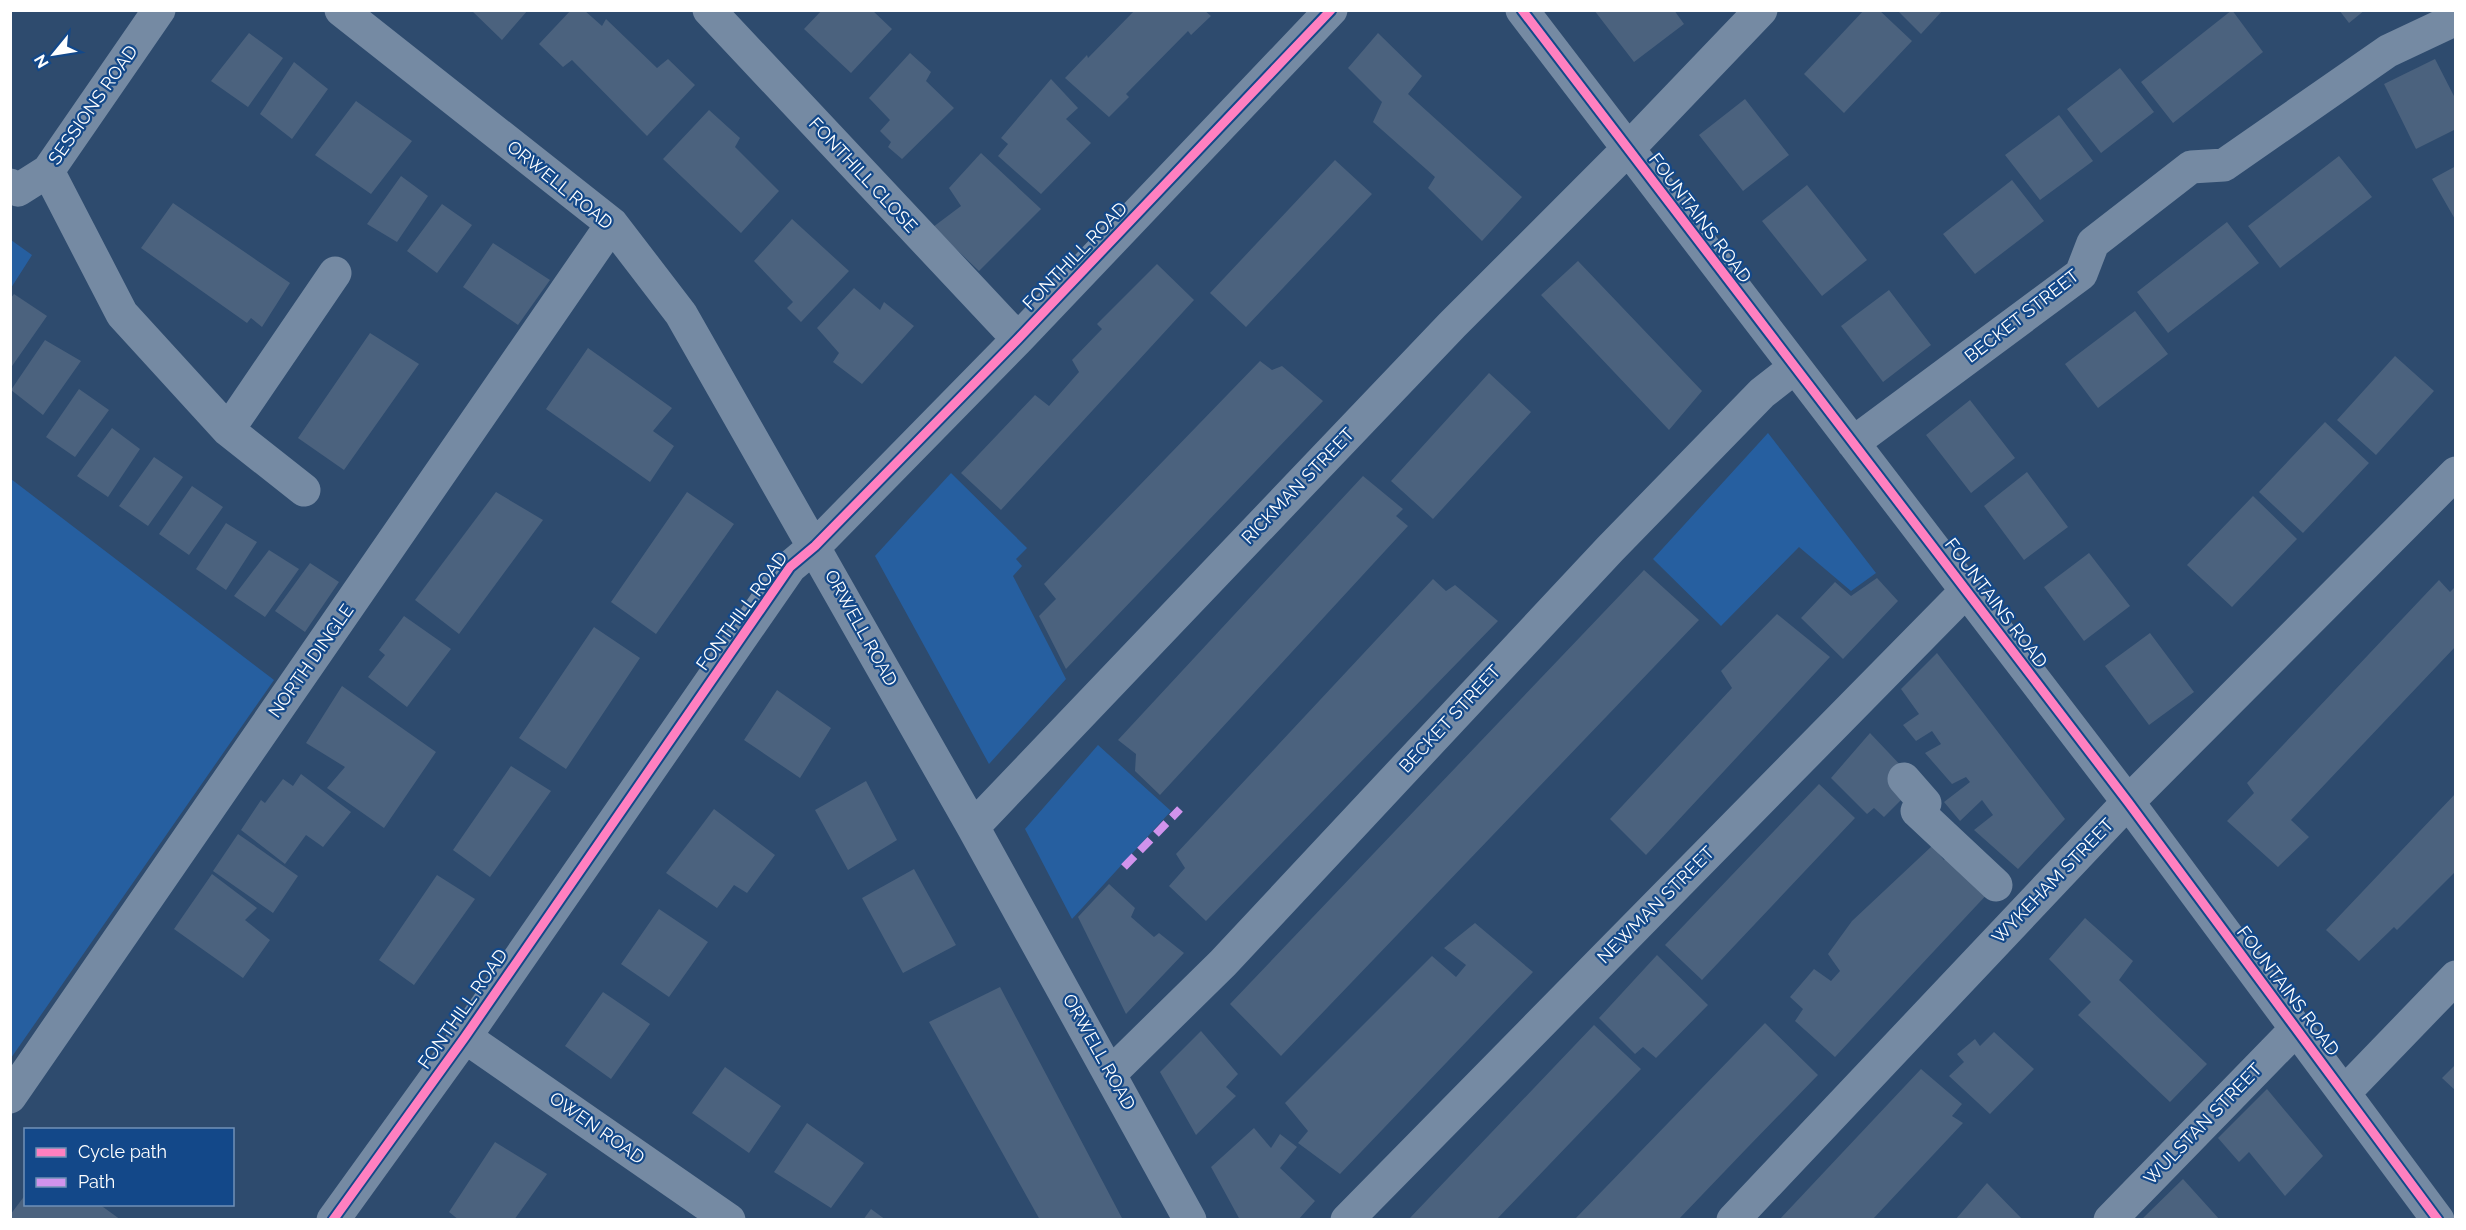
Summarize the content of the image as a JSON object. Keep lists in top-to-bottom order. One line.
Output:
{"streets":{"street":["SESSIONS ROAD","FONTHILL CLOSE","ORWELL ROAD","FOUNTAINS ROAD","FONTHILL ROAD","BECKET STREET","RICKMAN STREET","NORTH DINGLE","WYKEHAM STREET","NEWMAN STREET","WULSTAN STREET","OWEN ROAD"]},"crossings":[["FONTHILL CLOSE","FONTHILL ROAD"],["ORWELL ROAD","FONTHILL ROAD"],["ORWELL ROAD","BECKET STREET"],["ORWELL ROAD","RICKMAN STREET"],["ORWELL ROAD","NORTH DINGLE"],["FOUNTAINS ROAD","BECKET STREET"],["FOUNTAINS ROAD","RICKMAN STREET"],["FOUNTAINS ROAD","WYKEHAM STREET"],["FOUNTAINS ROAD","NEWMAN STREET"],["FOUNTAINS ROAD","WULSTAN STREET"],["FONTHILL ROAD","OWEN ROAD"]],"legend":["Cycle path","Path"],"north":"bottom left"}
